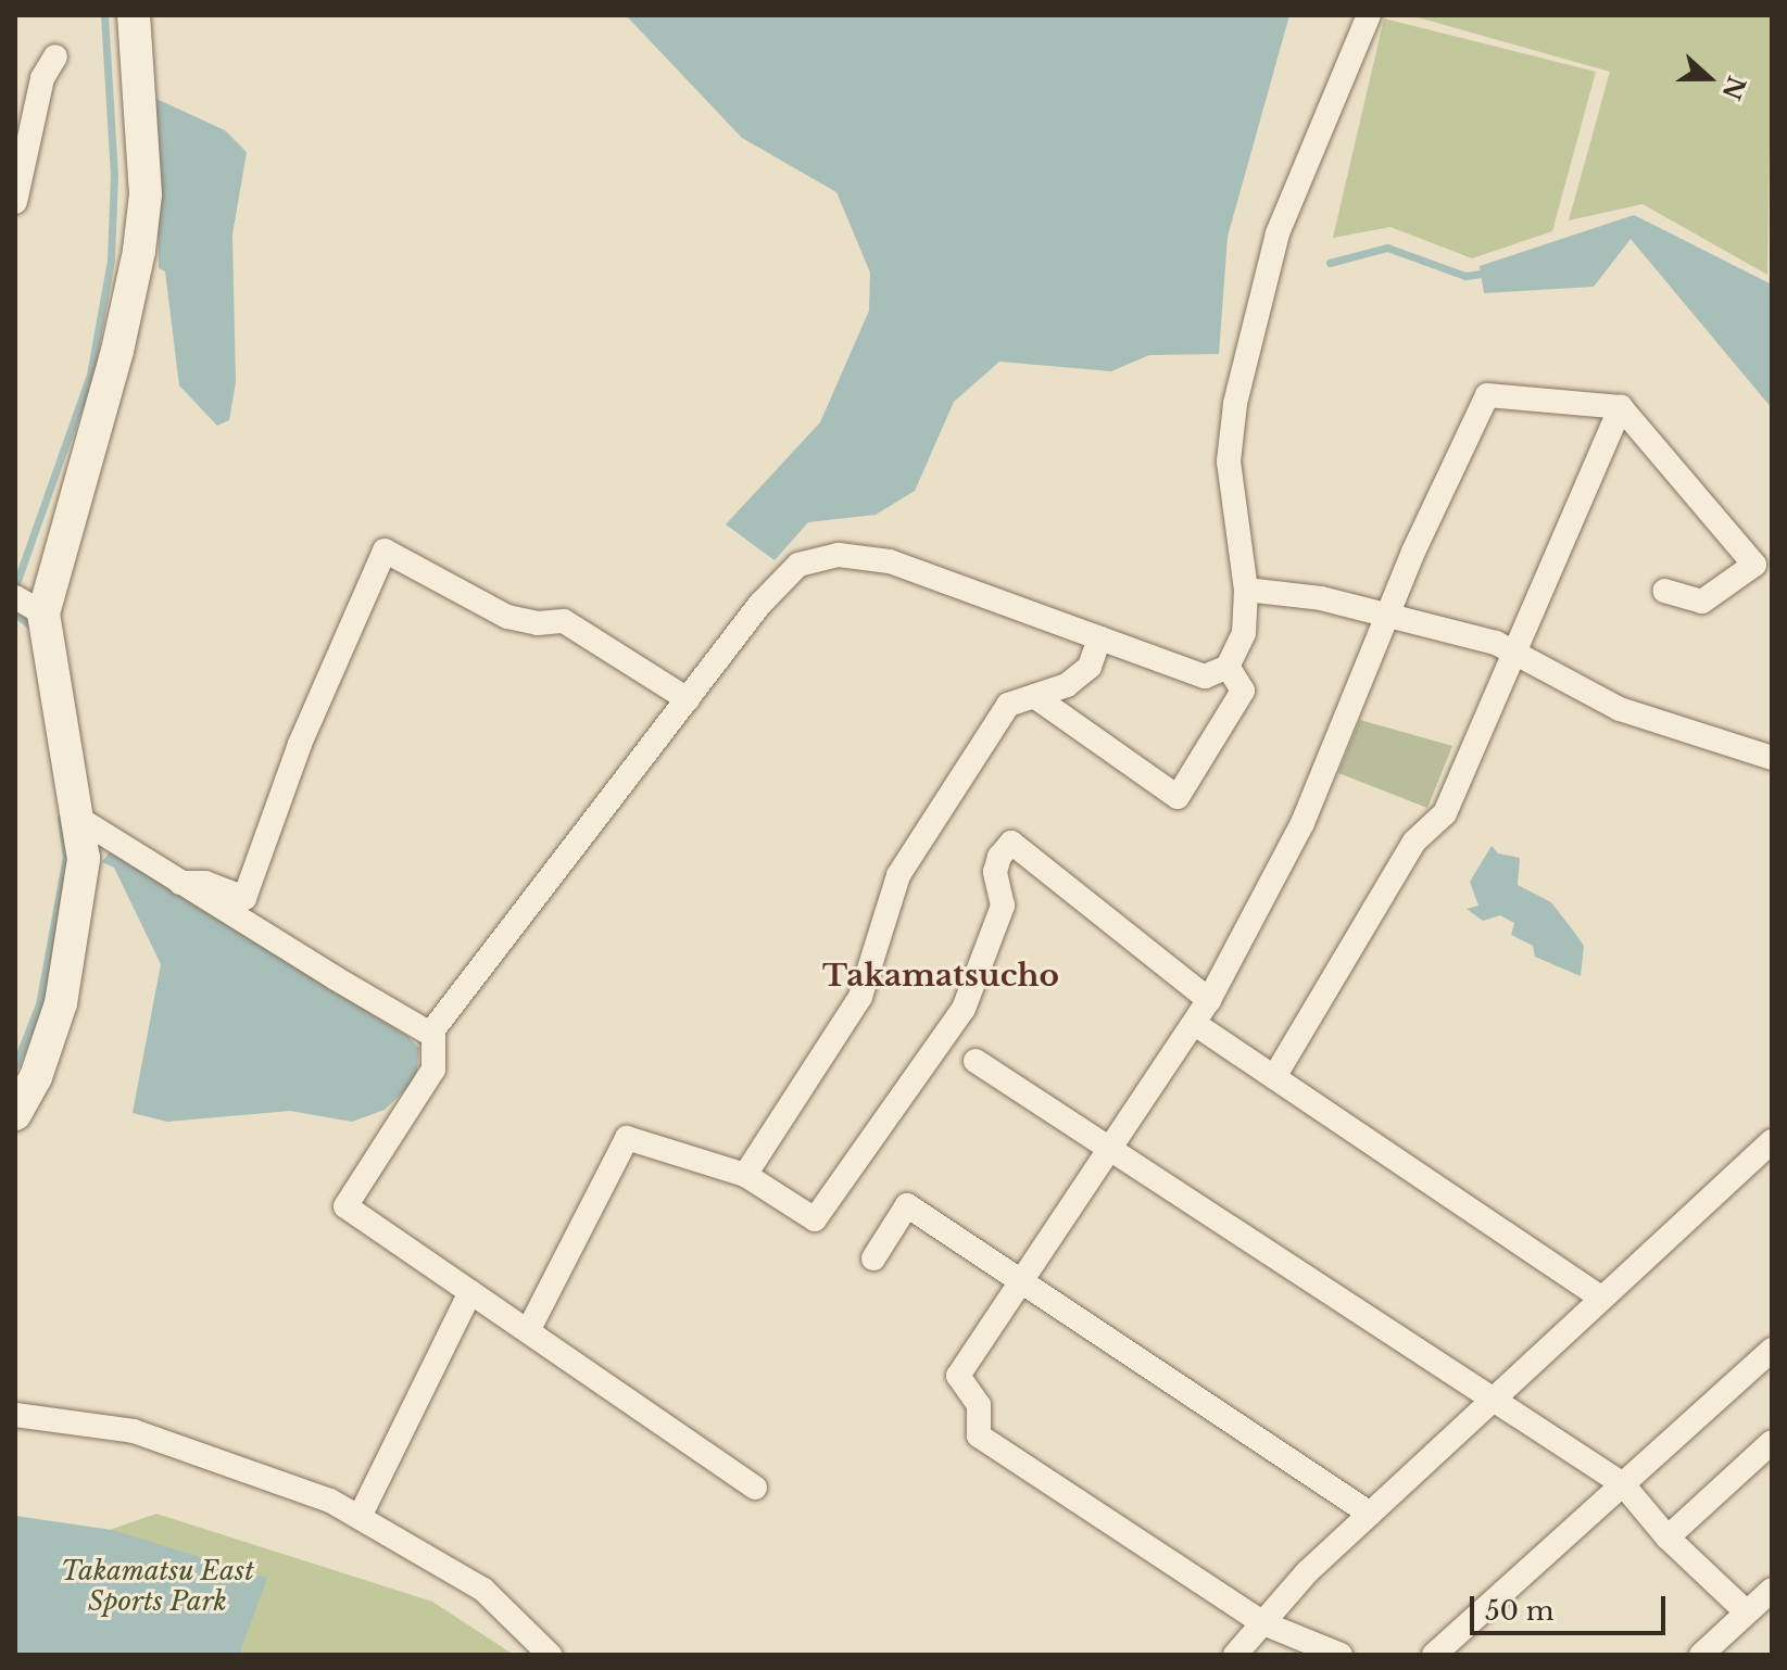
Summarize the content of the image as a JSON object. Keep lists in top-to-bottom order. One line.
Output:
{"districts":["Takamatsucho"],"parks":["Takamatsu East Sports Park"],"scale_bar":"50 m","north":"right"}
